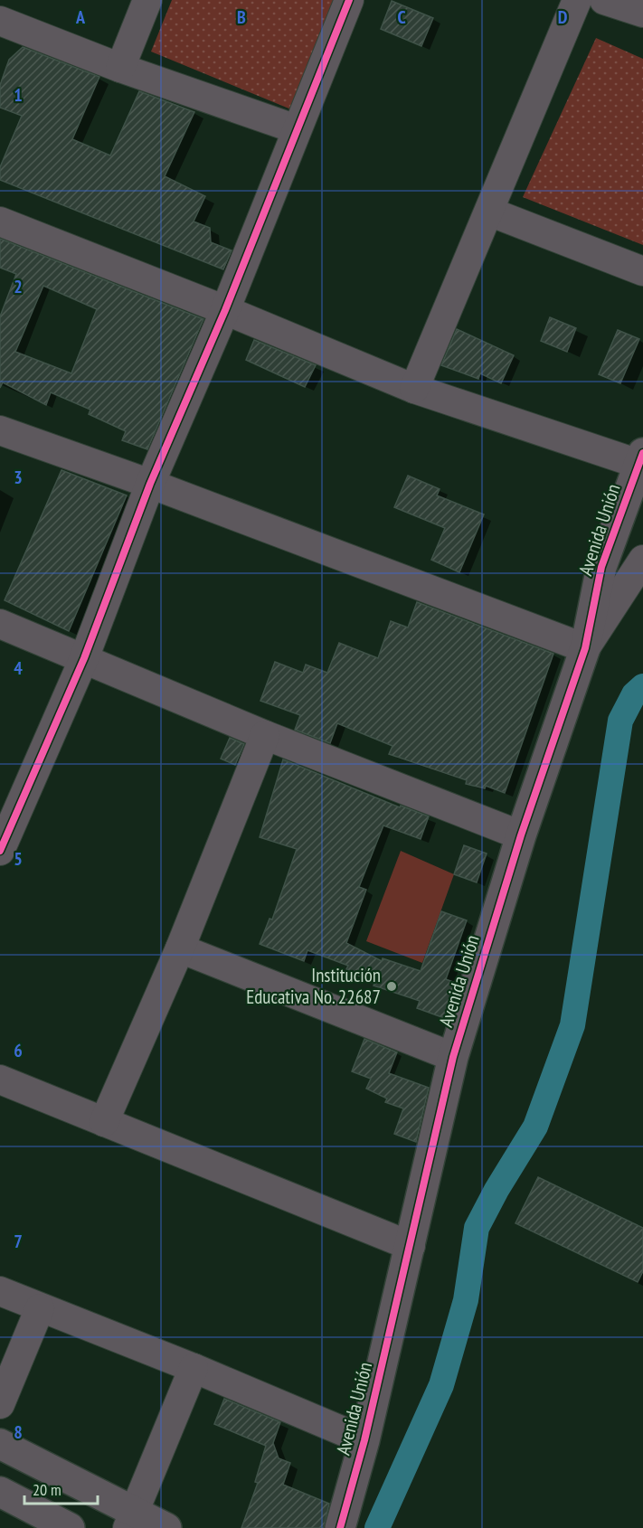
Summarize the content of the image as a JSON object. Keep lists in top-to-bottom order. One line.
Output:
{"streets":{"street":["Avenida Unión"]},"places":["Institución Educativa No. 22687"],"scale_bar":"20 m","grid":{"columns":["A","B","C","D"],"rows":["1","2","3","4","5","6","7","8"]}}
